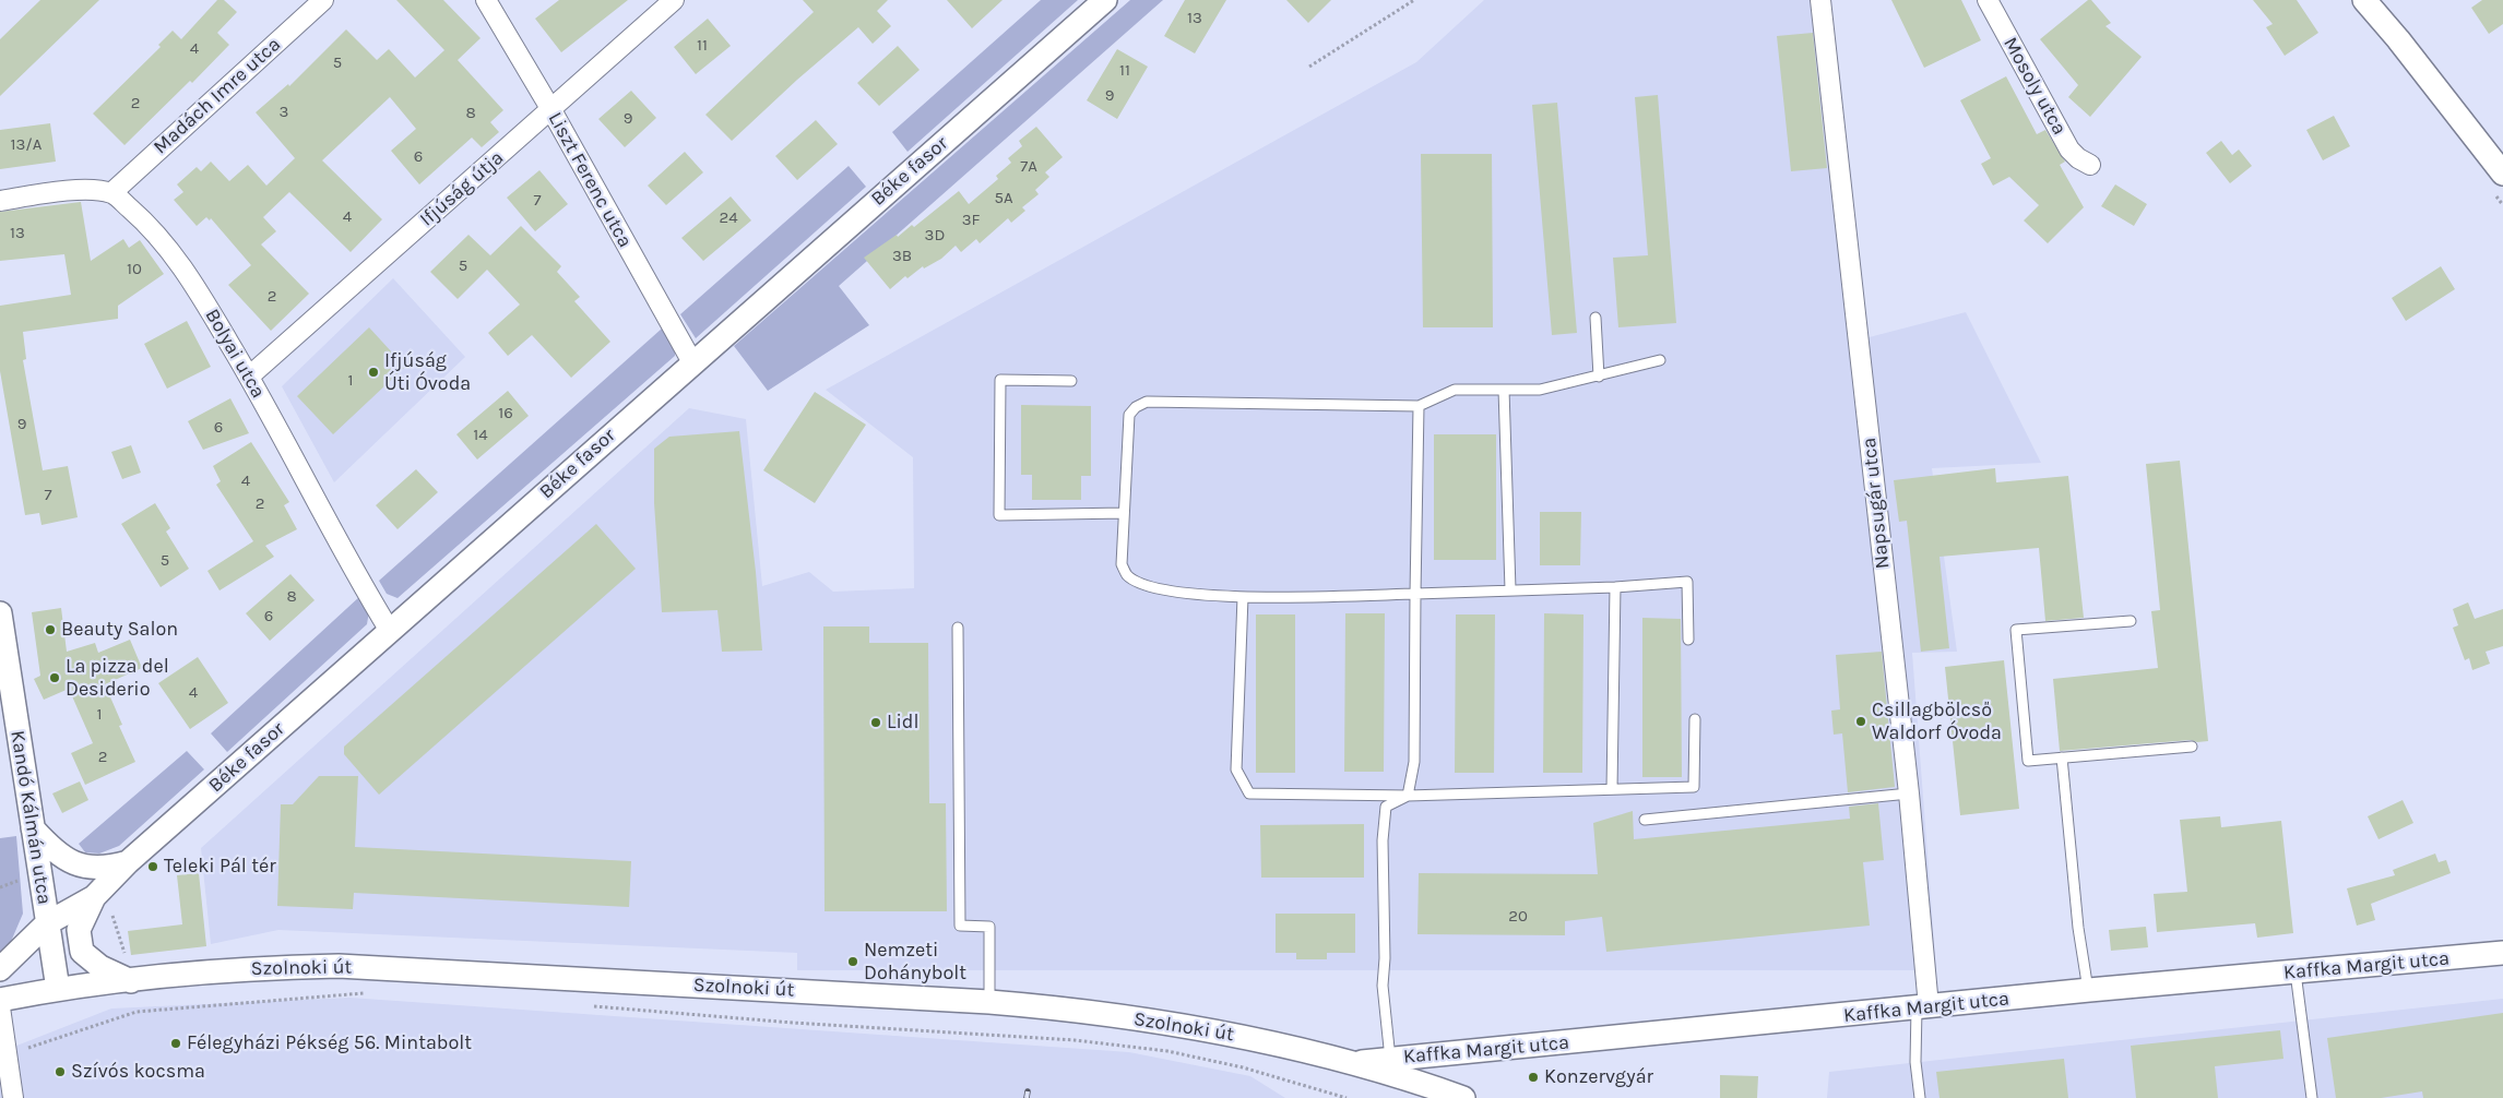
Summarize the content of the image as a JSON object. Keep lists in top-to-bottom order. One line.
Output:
{"streets":{"street":["Mosoly utca","Madách Imre utca","Béke fasor","Liszt Ferenc utca","Ifjúság útja","Bolyai utca","Napsugár utca","Kandó Kálmán utca","Kaffka Margit utca","Szolnoki út"]},"crossings":[["Madách Imre utca","Bolyai utca"],["Béke fasor","Liszt Ferenc utca"],["Béke fasor","Bolyai utca"],["Béke fasor","Kandó Kálmán utca"],["Liszt Ferenc utca","Ifjúság útja"],["Ifjúság útja","Bolyai utca"],["Napsugár utca","Kaffka Margit utca"],["Kandó Kálmán utca","Szolnoki út"],["Kaffka Margit utca","Szolnoki út"]],"places":["Ifjúság Úti Óvoda","Beauty Salon","La pizza del Desiderio","Csillagbölcső Waldorf Óvoda","Lidl","Teleki Pál tér","Nemzeti Dohánybolt","Félegyházi Pékség 56. Mintabolt","Szívós kocsma","Konzervgyár"],"house_numbers":["13","11","4","5","11","9","2","3","8","9","13/A","6","7A","5A","7","4","24","3F","13","3D","3B","5","10","2","1","16","9","6","14","4","7","2","5","8","6","4","1","2","20"]}
